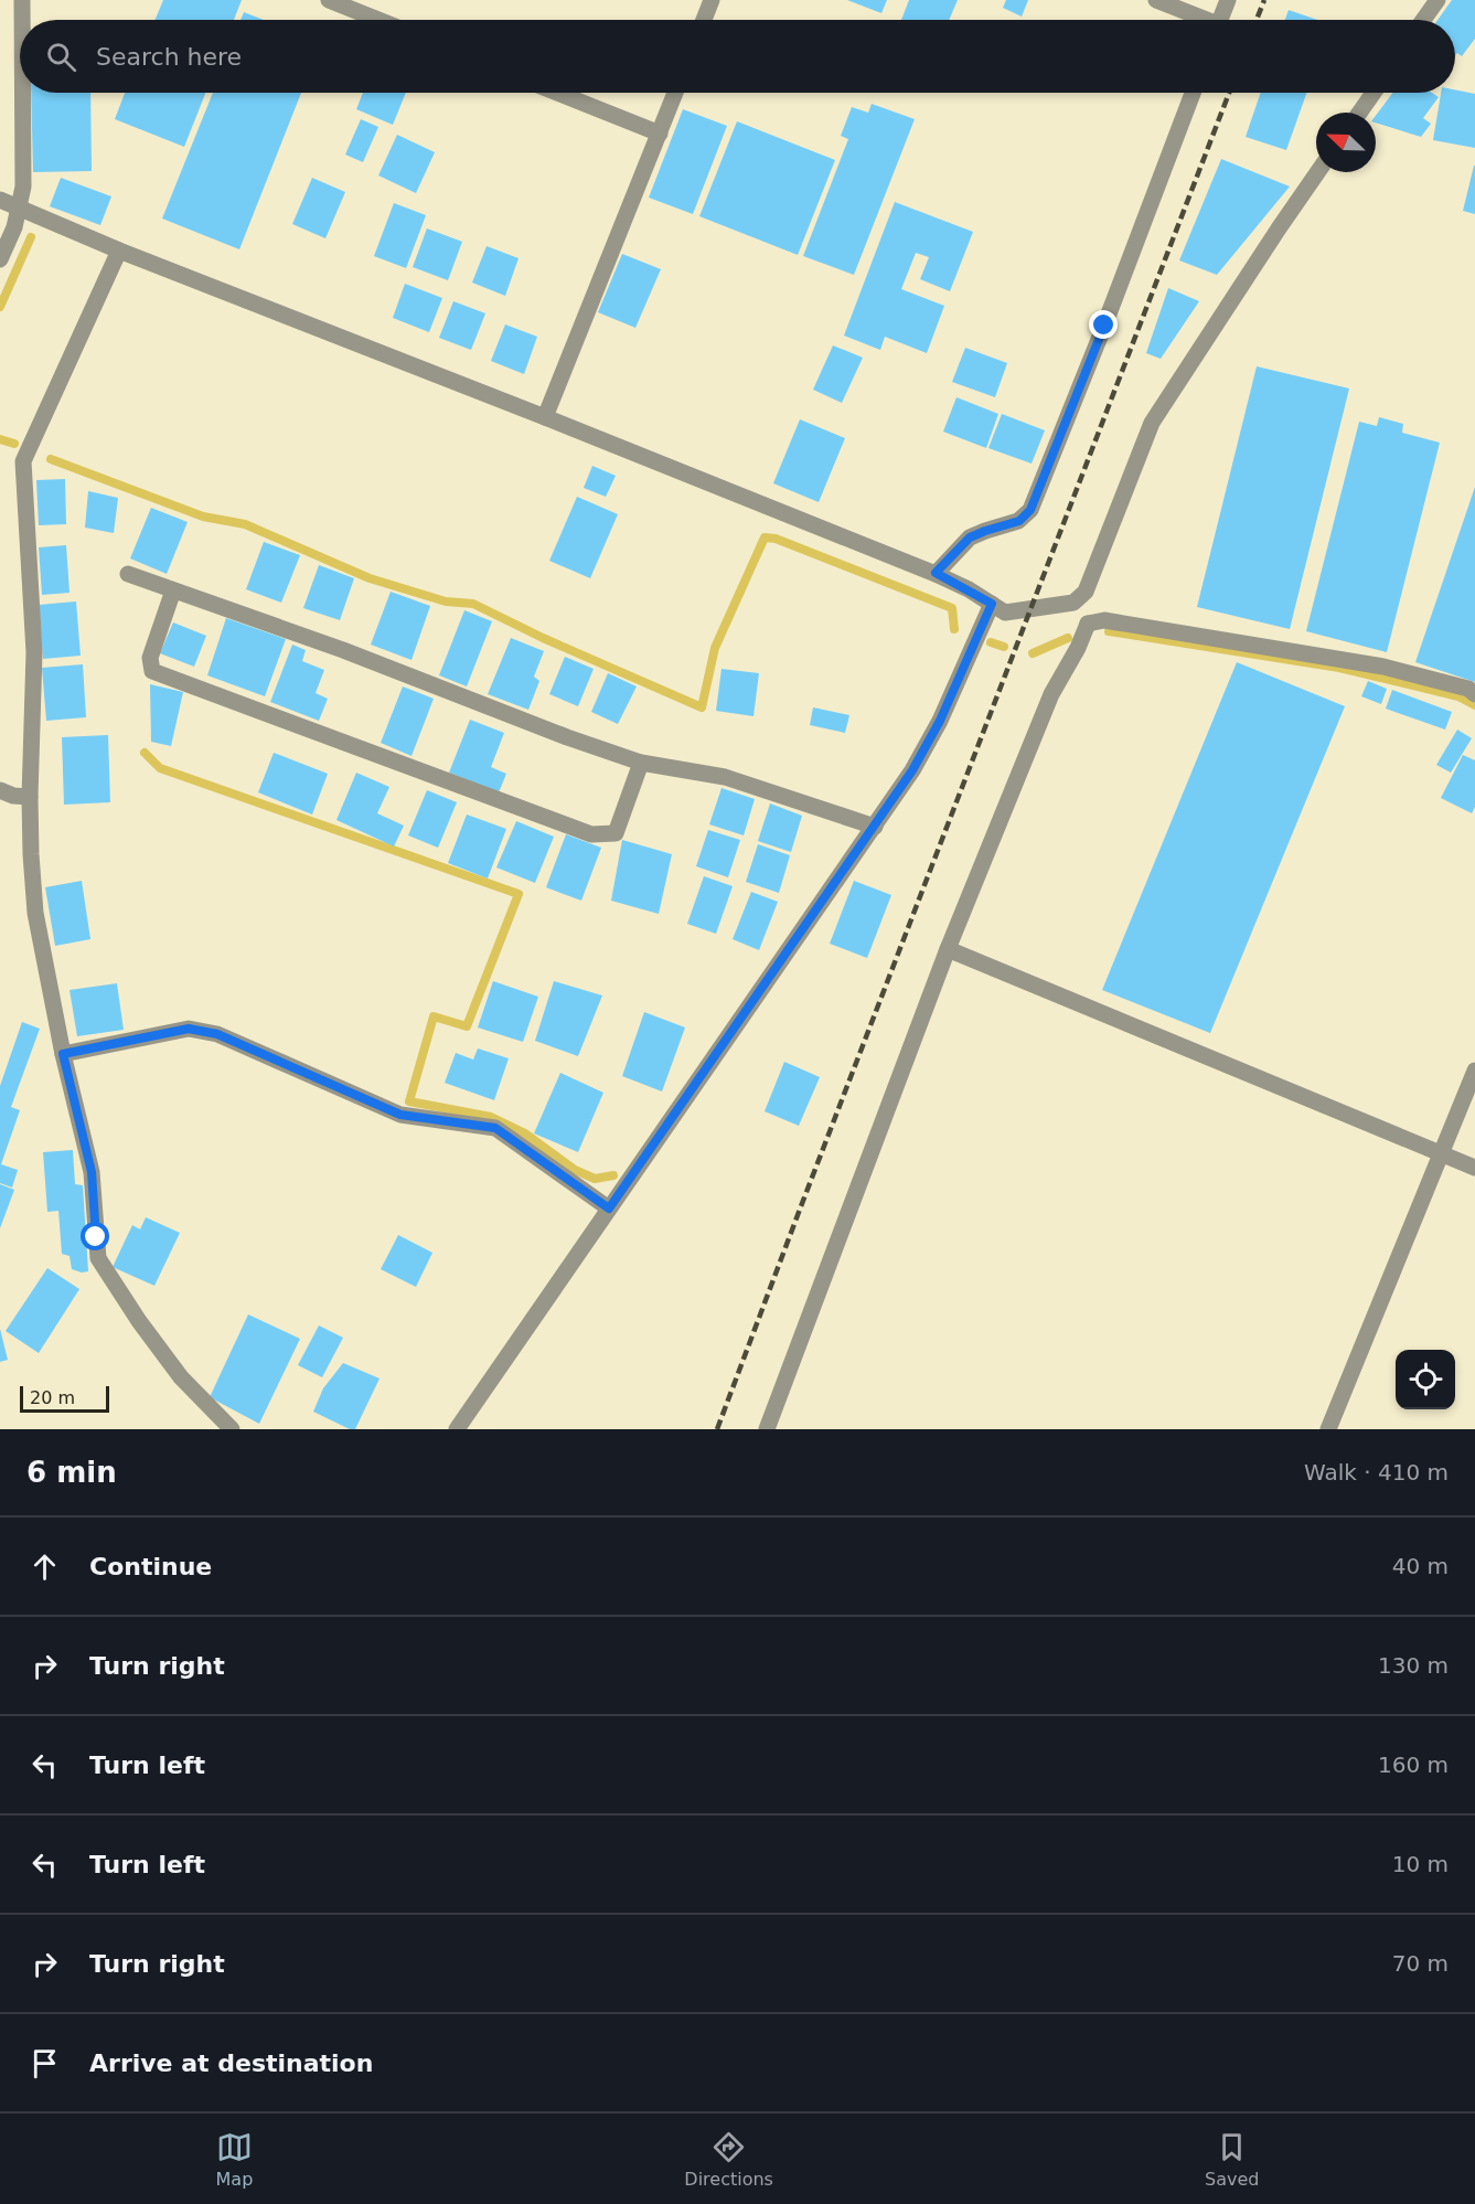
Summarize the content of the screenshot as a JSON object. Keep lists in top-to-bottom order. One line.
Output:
{"scale_bar":"20 m","north":"top left","page":{"search":"Search here","scale":"20 m","heading":["6 min","Walk · 410 m"],"list":[["Continue","40 m"],["Turn right","130 m"],["Turn left","160 m"],["Turn left","10 m"],["Turn right","70 m"],"Arrive at destination"],"nav":["Map","Directions","Saved"]}}
